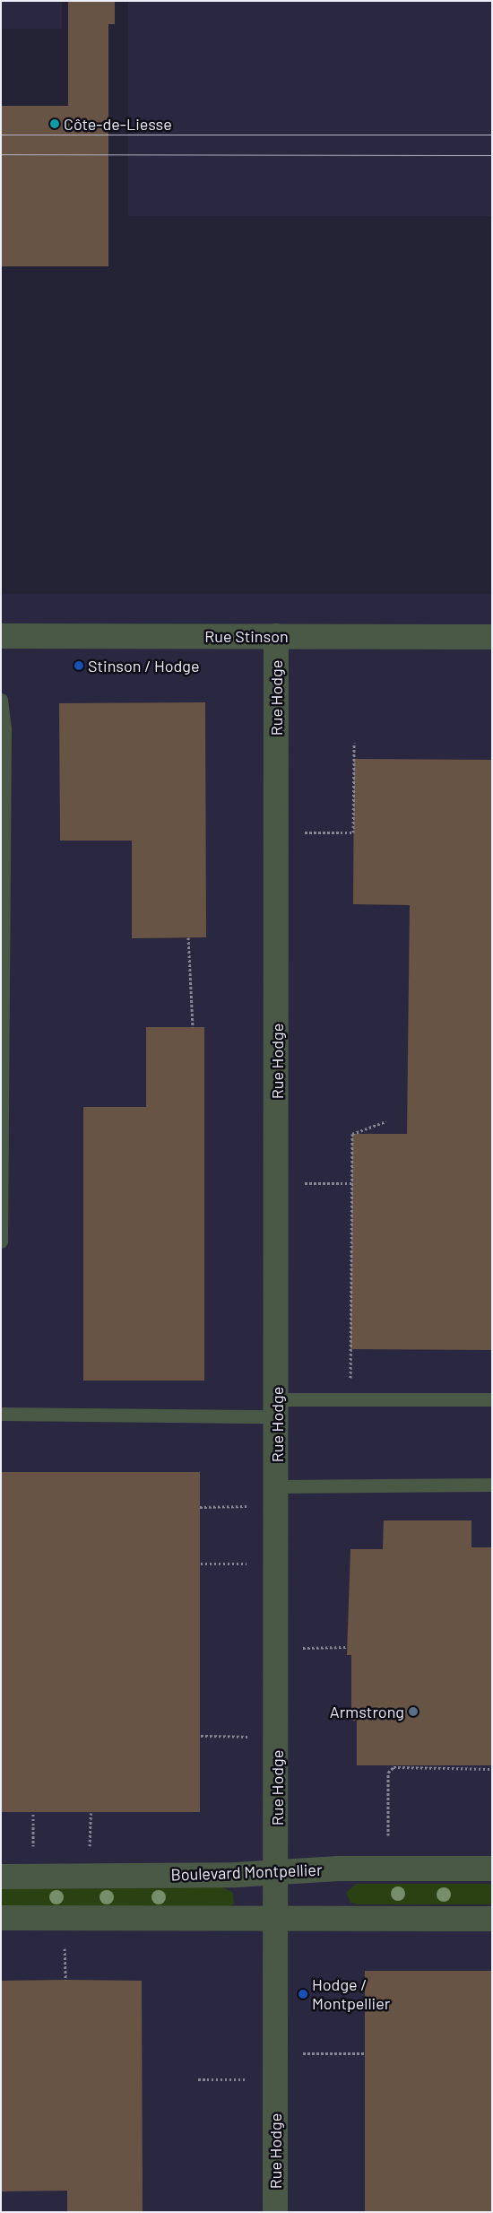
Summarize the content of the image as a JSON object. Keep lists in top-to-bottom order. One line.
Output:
{"streets":{"street":["Rue Stinson","Rue Hodge","Boulevard Montpellier"]},"crossings":[["Rue Stinson","Rue Hodge"],["Rue Hodge","Boulevard Montpellier"]],"places":["Côte-de-Liesse","Stinson / Hodge","Armstrong","Hodge / Montpellier"]}
